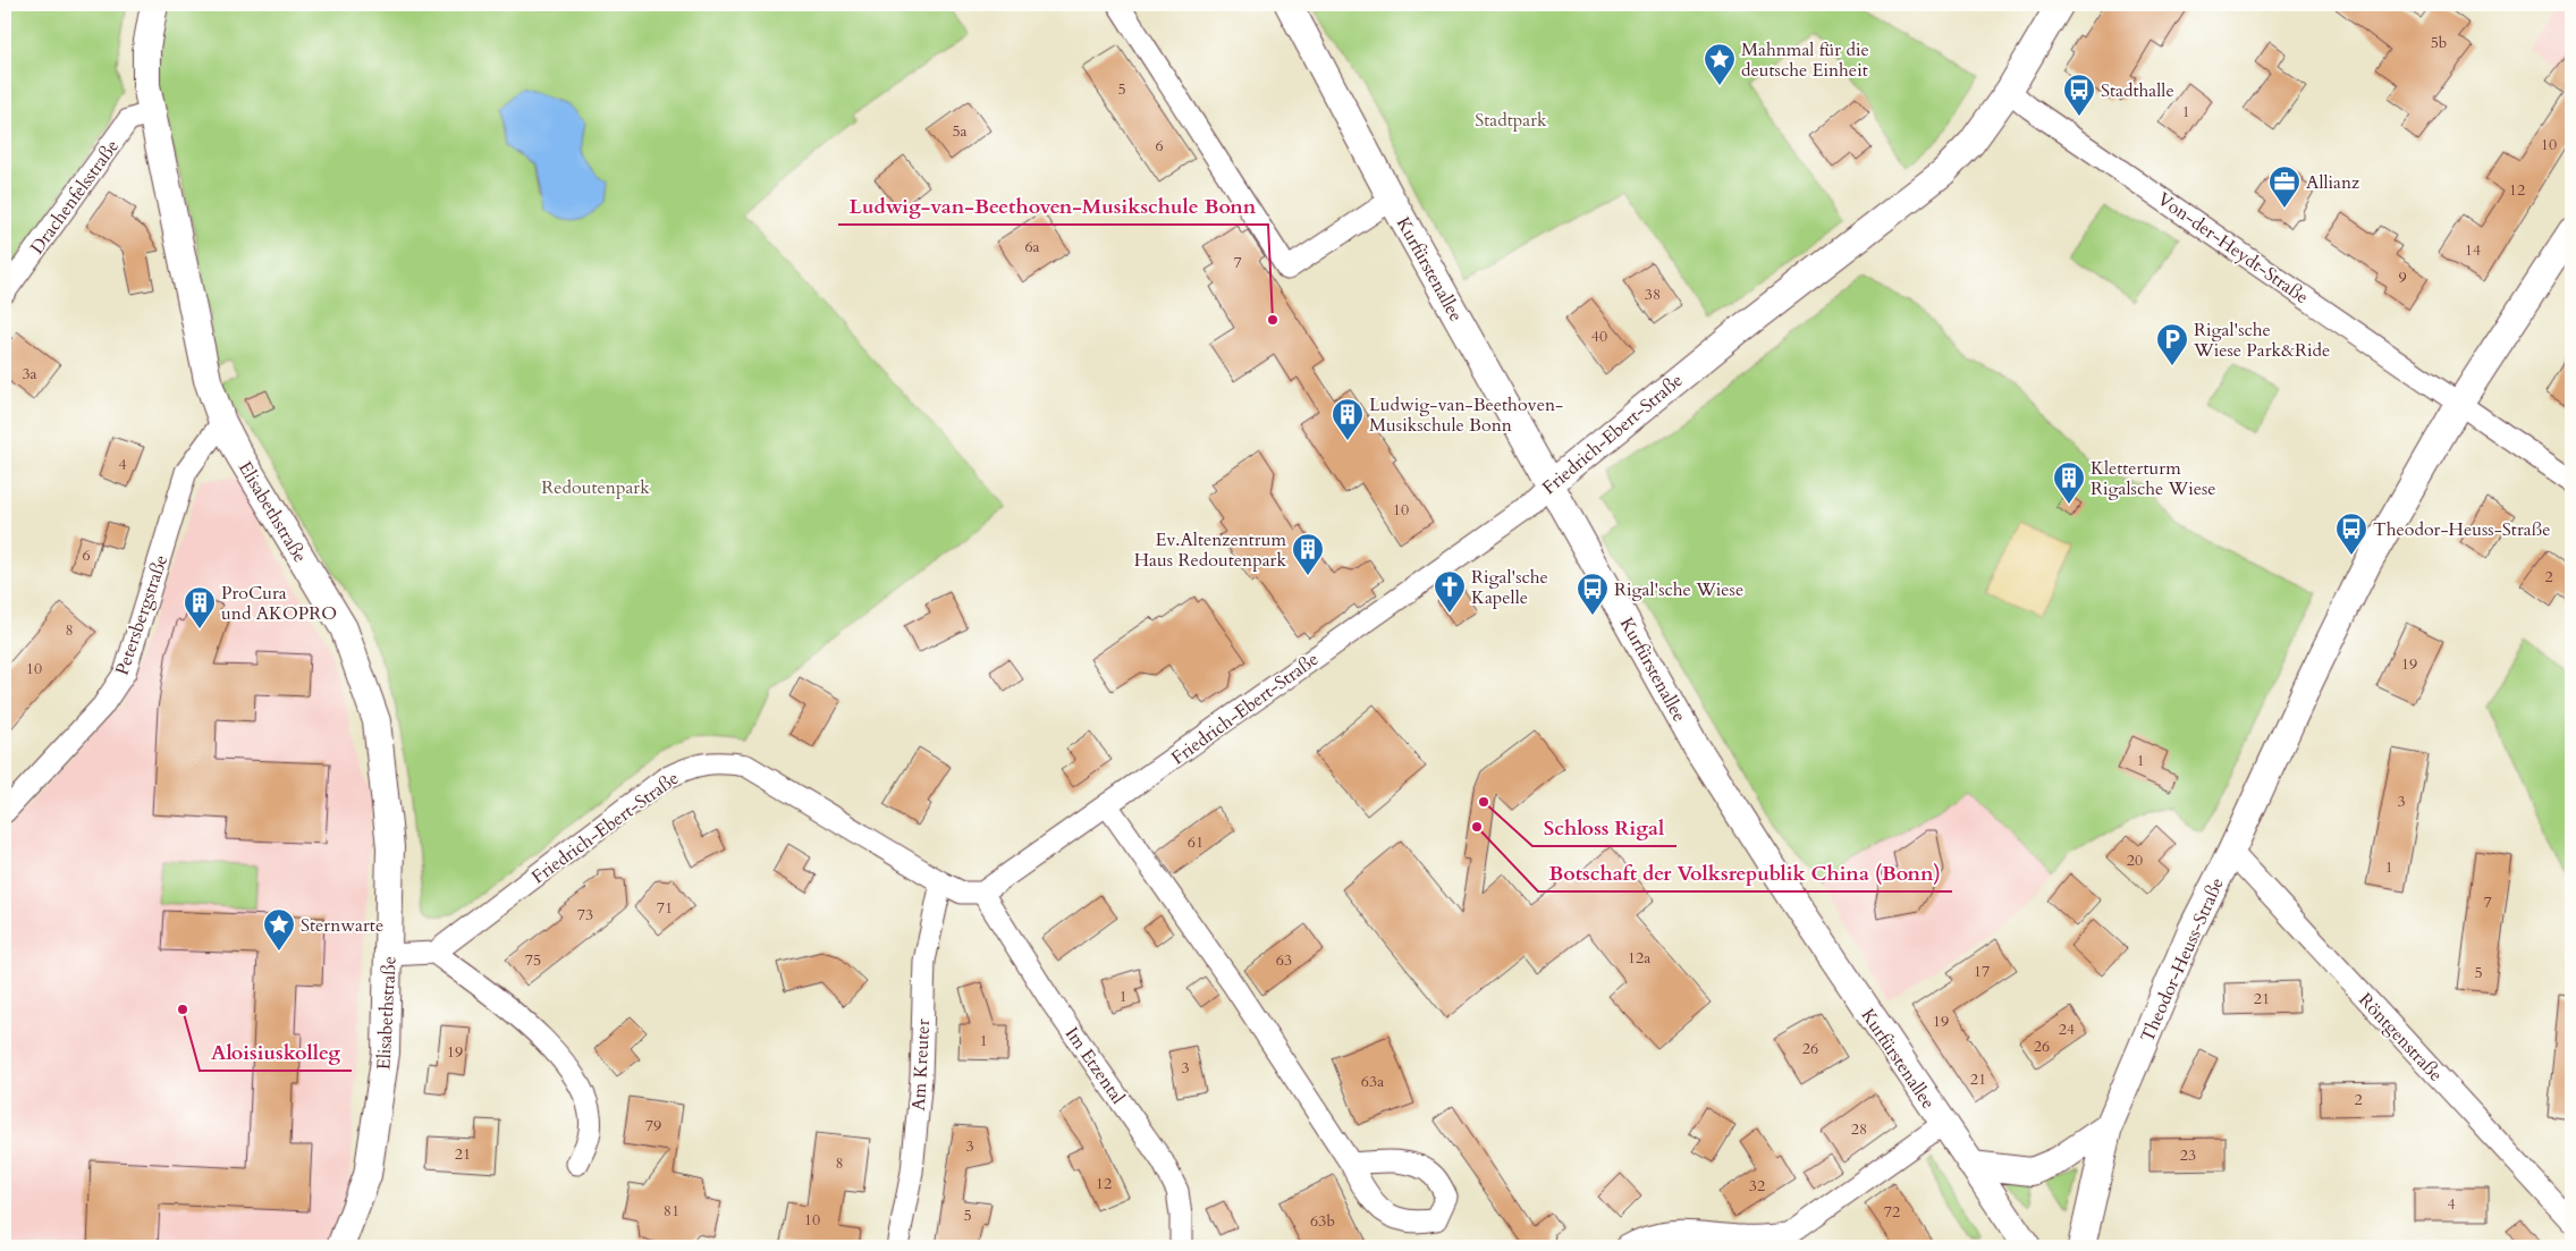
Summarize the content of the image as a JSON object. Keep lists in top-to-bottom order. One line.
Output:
{"streets":{"street":["Drachenfelsstraße","Von-der-Heydt-Straße","Kurfürstenallee","Friedrich-Ebert-Straße","Elisabethstraße","Petersbergstraße","Theodor-Heuss-Straße","Röntgenstraße","Am Kreuter","Im Etzental"]},"crossings":[["Drachenfelsstraße","Elisabethstraße"],["Von-der-Heydt-Straße","Friedrich-Ebert-Straße"],["Von-der-Heydt-Straße","Theodor-Heuss-Straße"],["Kurfürstenallee","Friedrich-Ebert-Straße"],["Friedrich-Ebert-Straße","Am Kreuter"],["Friedrich-Ebert-Straße","Im Etzental"],["Elisabethstraße","Petersbergstraße"],["Theodor-Heuss-Straße","Röntgenstraße"]],"parks":["Stadtpark","Redoutenpark"],"places":{"place":["Mahnmal für die deutsche Einheit","Sternwarte"],"bus stop":["Stadthalle","Theodor-Heuss-Straße","Rigal'sche Wiese"],"office":["Allianz"],"other":["Ludwig-van-Beethoven-Musikschule Bonn","Schloss Rigal","Botschaft der Volksrepublik China (Bonn)","Aloisiuskolleg"],"parking":["Rigal'sche Wiese Park&Ride"],"building":["Ludwig-van-Beethoven- Musikschule Bonn","Kletterturm Rigalsche Wiese","Ev.Altenzentrum Haus Redoutenpark","ProCura und AKOPRO"],"church":["Rigal'sche Kapelle"]},"house_numbers":["5b","5","1","5a","10","6","12","6a","14","7","9","38","40","3a","4","10","6","2","8","19","10","1","3","61","20","1","7","71","73","12a","75","63","17","5","1","21","19","24","1","26","26","19","3","21","63a","2","79","28","3","21","23","8","12","32","4","81","72","5","10","63b"]}
